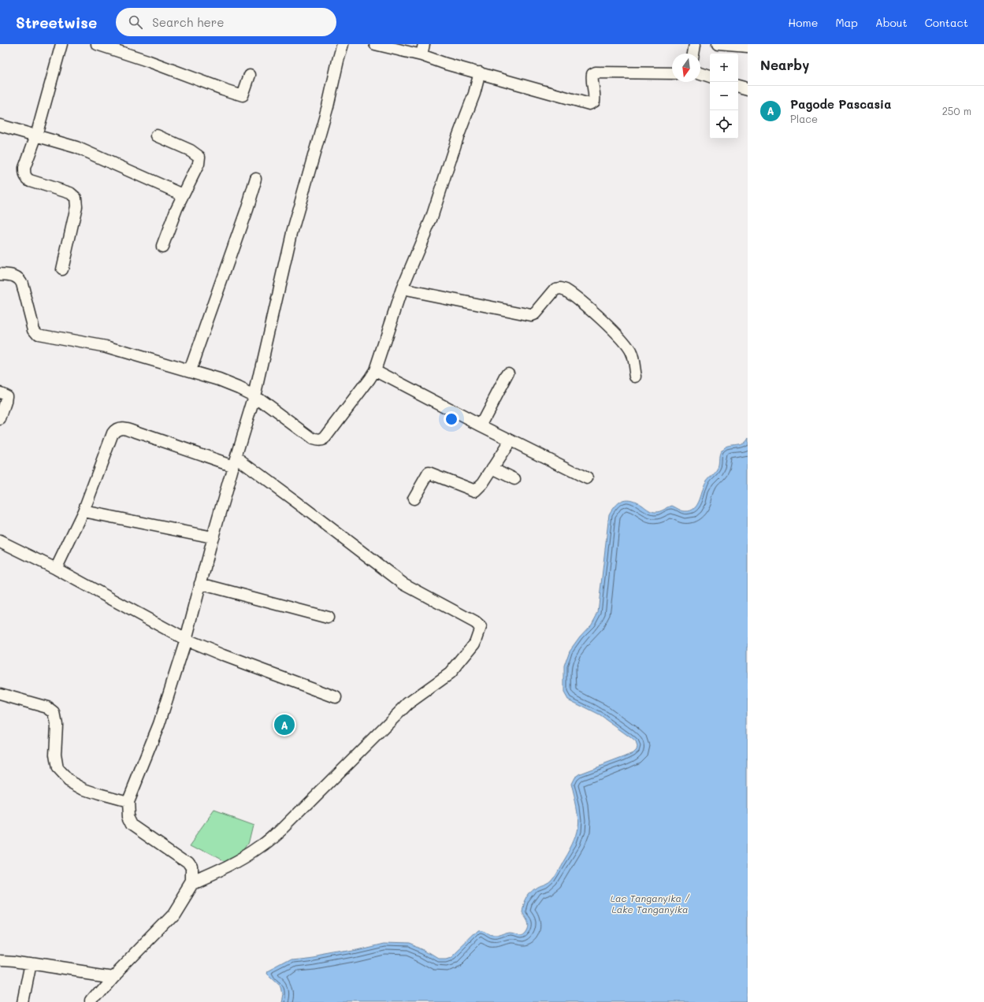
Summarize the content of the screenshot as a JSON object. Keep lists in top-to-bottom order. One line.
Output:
{"water":["Lac Tanganyika / Lake Tanganyika"],"north":"bottom","page":{"header":"Streetwise","search":"Search here","nav":["Home","Map","About","Contact"],"heading":"Nearby","map_buttons":["+","−"],"list":[{"mark":"A","name":"Pagode Pascasia","note":"Place","value":"250 m"}],"pins":"A"}}
